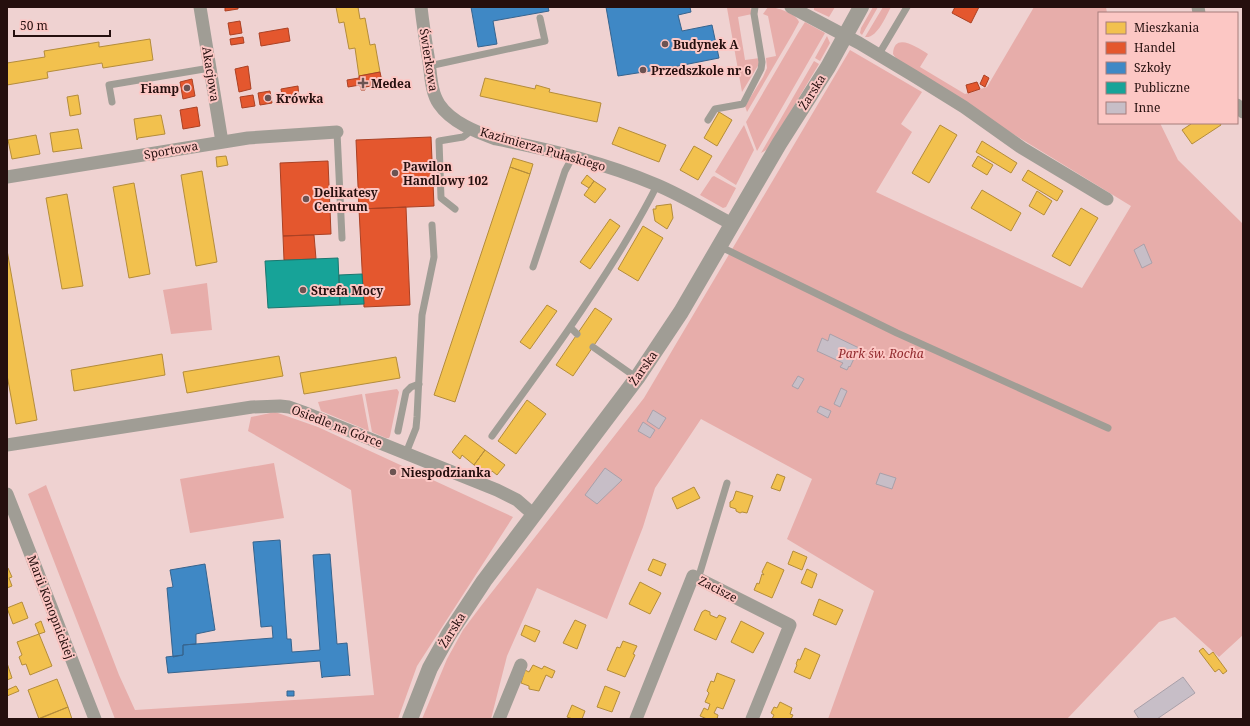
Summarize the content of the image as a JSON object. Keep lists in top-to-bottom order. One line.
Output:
{"streets":{"street":["Świerkowa","Akacjowa","Żarska","Kazimierza Pułaskiego","Sportowa","Osiedle na Górce","Zacisze","Marii Konopnickiej"]},"crossings":[["Świerkowa","Kazimierza Pułaskiego"],["Akacjowa","Sportowa"],["Żarska","Kazimierza Pułaskiego"],["Żarska","Osiedle na Górce"]],"parks":["Park św. Rocha"],"places":{"other":["Budynek A","Przedszkole nr 6","Fiamp","Krówka","Pawilon Handlowy 102","Delikatesy Centrum","Strefa Mocy","Niespodzianka"],"health":["Medea"]},"legend":["Mieszkania","Handel","Szkoły","Publiczne","Inne"],"scale_bar":"50 m"}
